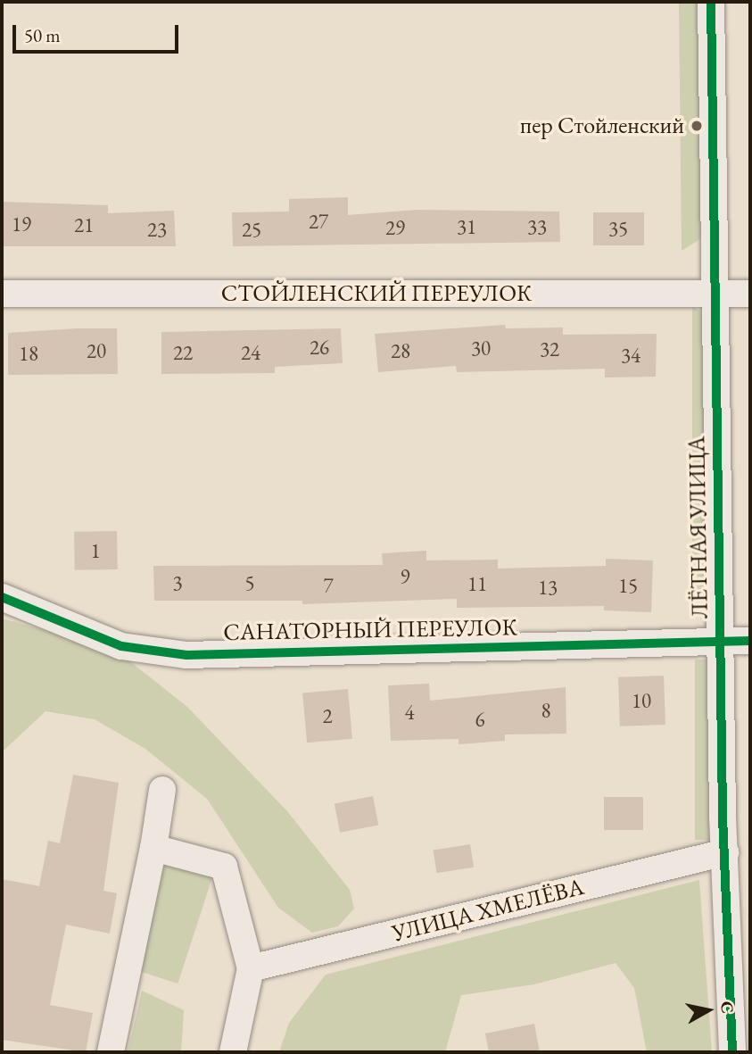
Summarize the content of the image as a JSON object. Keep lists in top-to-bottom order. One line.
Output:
{"streets":{"street":["СТОЙЛЕНСКИЙ ПЕРЕУЛОК","ЛЁТНАЯ УЛИЦА","САНАТОРНЫЙ ПЕРЕУЛОК","УЛИЦА ХМЕЛЁВА"]},"crossings":[["СТОЙЛЕНСКИЙ ПЕРЕУЛОК","ЛЁТНАЯ УЛИЦА"],["ЛЁТНАЯ УЛИЦА","САНАТОРНЫЙ ПЕРЕУЛОК"],["ЛЁТНАЯ УЛИЦА","УЛИЦА ХМЕЛЁВА"]],"places":["пер Стойленский"],"house_numbers":["27","19","21","31","33","29","35","23","25","26","30","32","20","28","22","24","18","34","1","9","3","5","11","7","15","13","10","8","4","2","6"],"scale_bar":"50 m","north":"right"}
